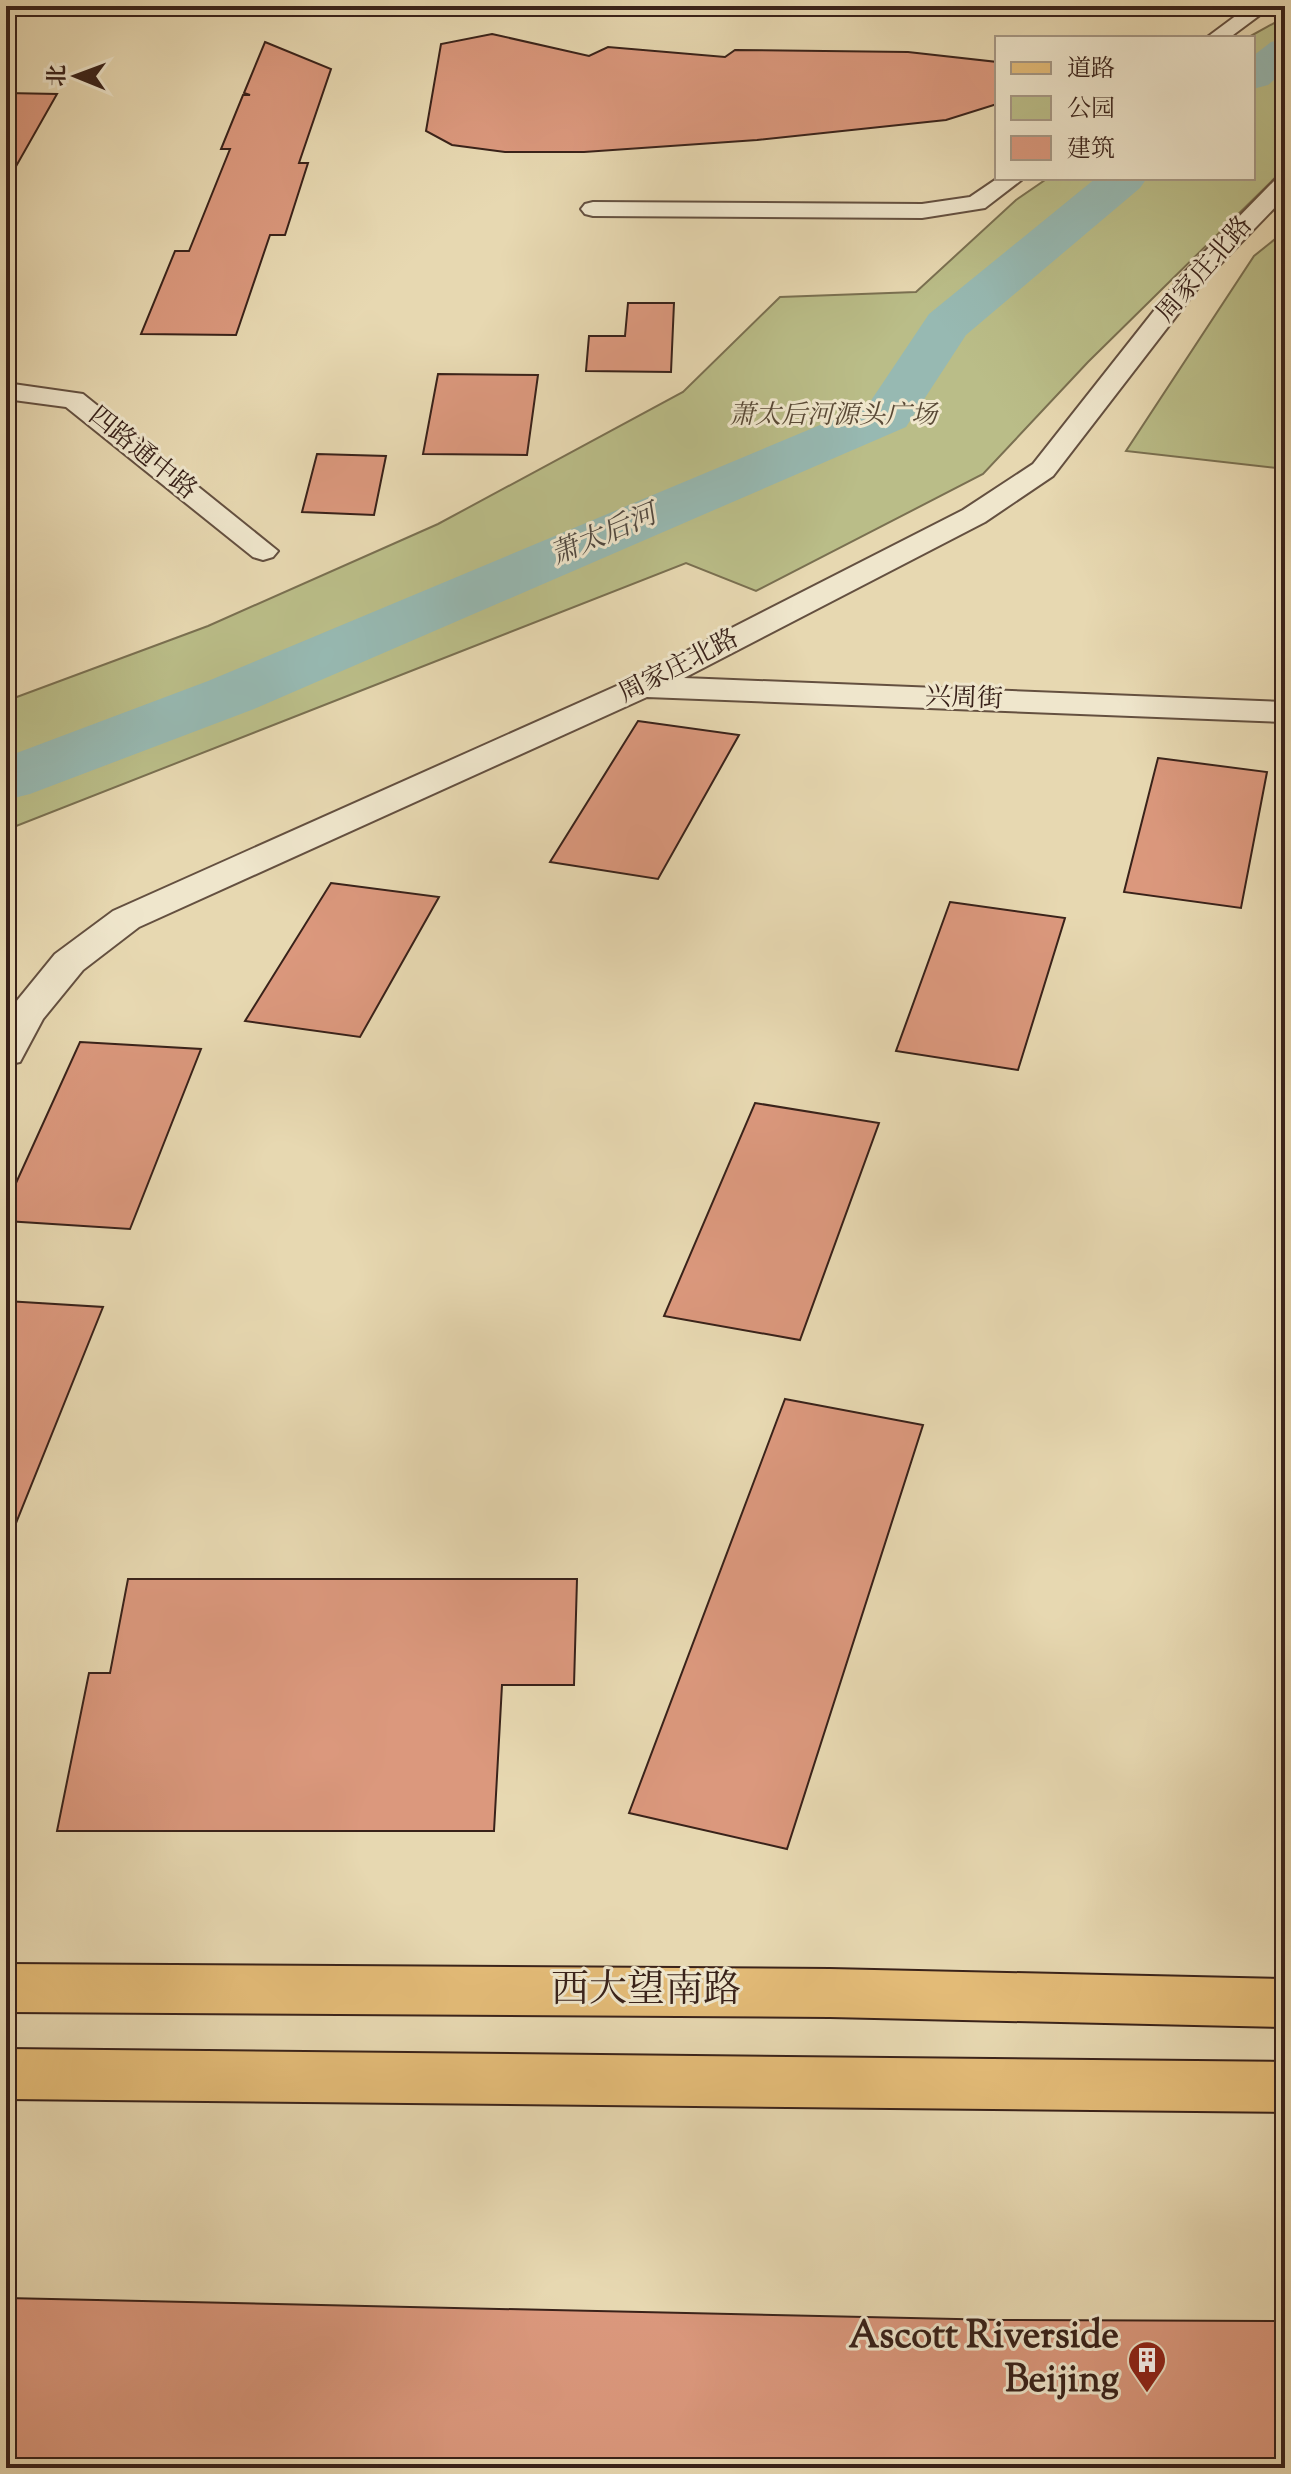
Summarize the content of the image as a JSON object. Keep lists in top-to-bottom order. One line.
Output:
{"streets":{"main road":["西大望南路"],"street":["周家庄北路","四路通中路","兴周街"]},"crossings":[["周家庄北路","兴周街"]],"water":["萧太后河"],"parks":["萧太后河源头广场"],"places":{"building":["Ascott Riverside Beijing"]},"legend":["道路","公园","建筑"],"north":"left"}
